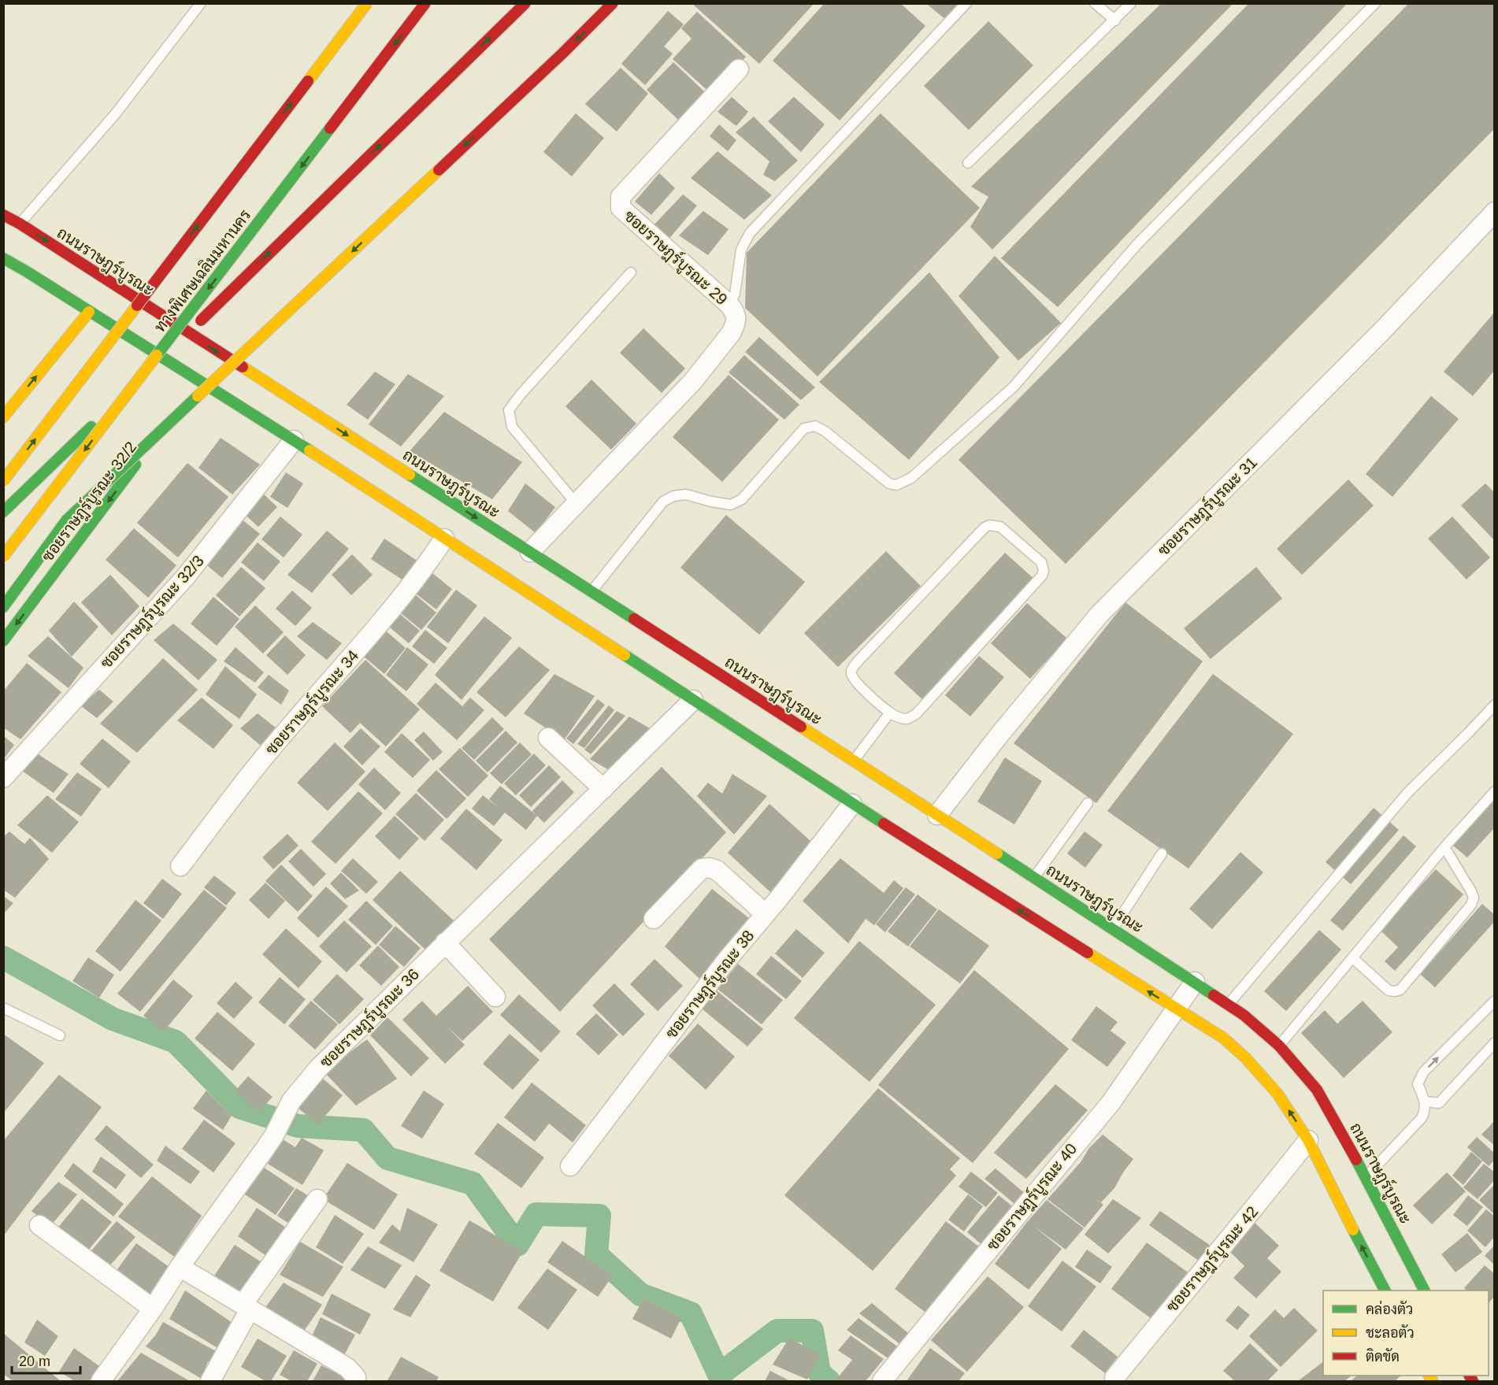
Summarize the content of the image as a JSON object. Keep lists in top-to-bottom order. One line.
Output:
{"streets":{"main road":["ถนนราษฎร์บูรณะ","ทางพิเศษเฉลิมมหานคร","ซอยราษฎร์บูรณะ 32/2"],"street":["ซอยราษฎร์บูรณะ 29","ซอยราษฎร์บูรณะ 31","ซอยราษฎร์บูรณะ 32/3","ซอยราษฎร์บูรณะ 34","ซอยราษฎร์บูรณะ 38","ซอยราษฎร์บูรณะ 36","ซอยราษฎร์บูรณะ 40","ซอยราษฎร์บูรณะ 42"]},"crossings":[["ซอยราษฎร์บูรณะ 29","ถนนราษฎร์บูรณะ"],["ถนนราษฎร์บูรณะ","ซอยราษฎร์บูรณะ 31"],["ถนนราษฎร์บูรณะ","ซอยราษฎร์บูรณะ 40"]],"legend":["คล่องตัว","ชะลอตัว","ติดขัด"],"scale_bar":"20 m"}
